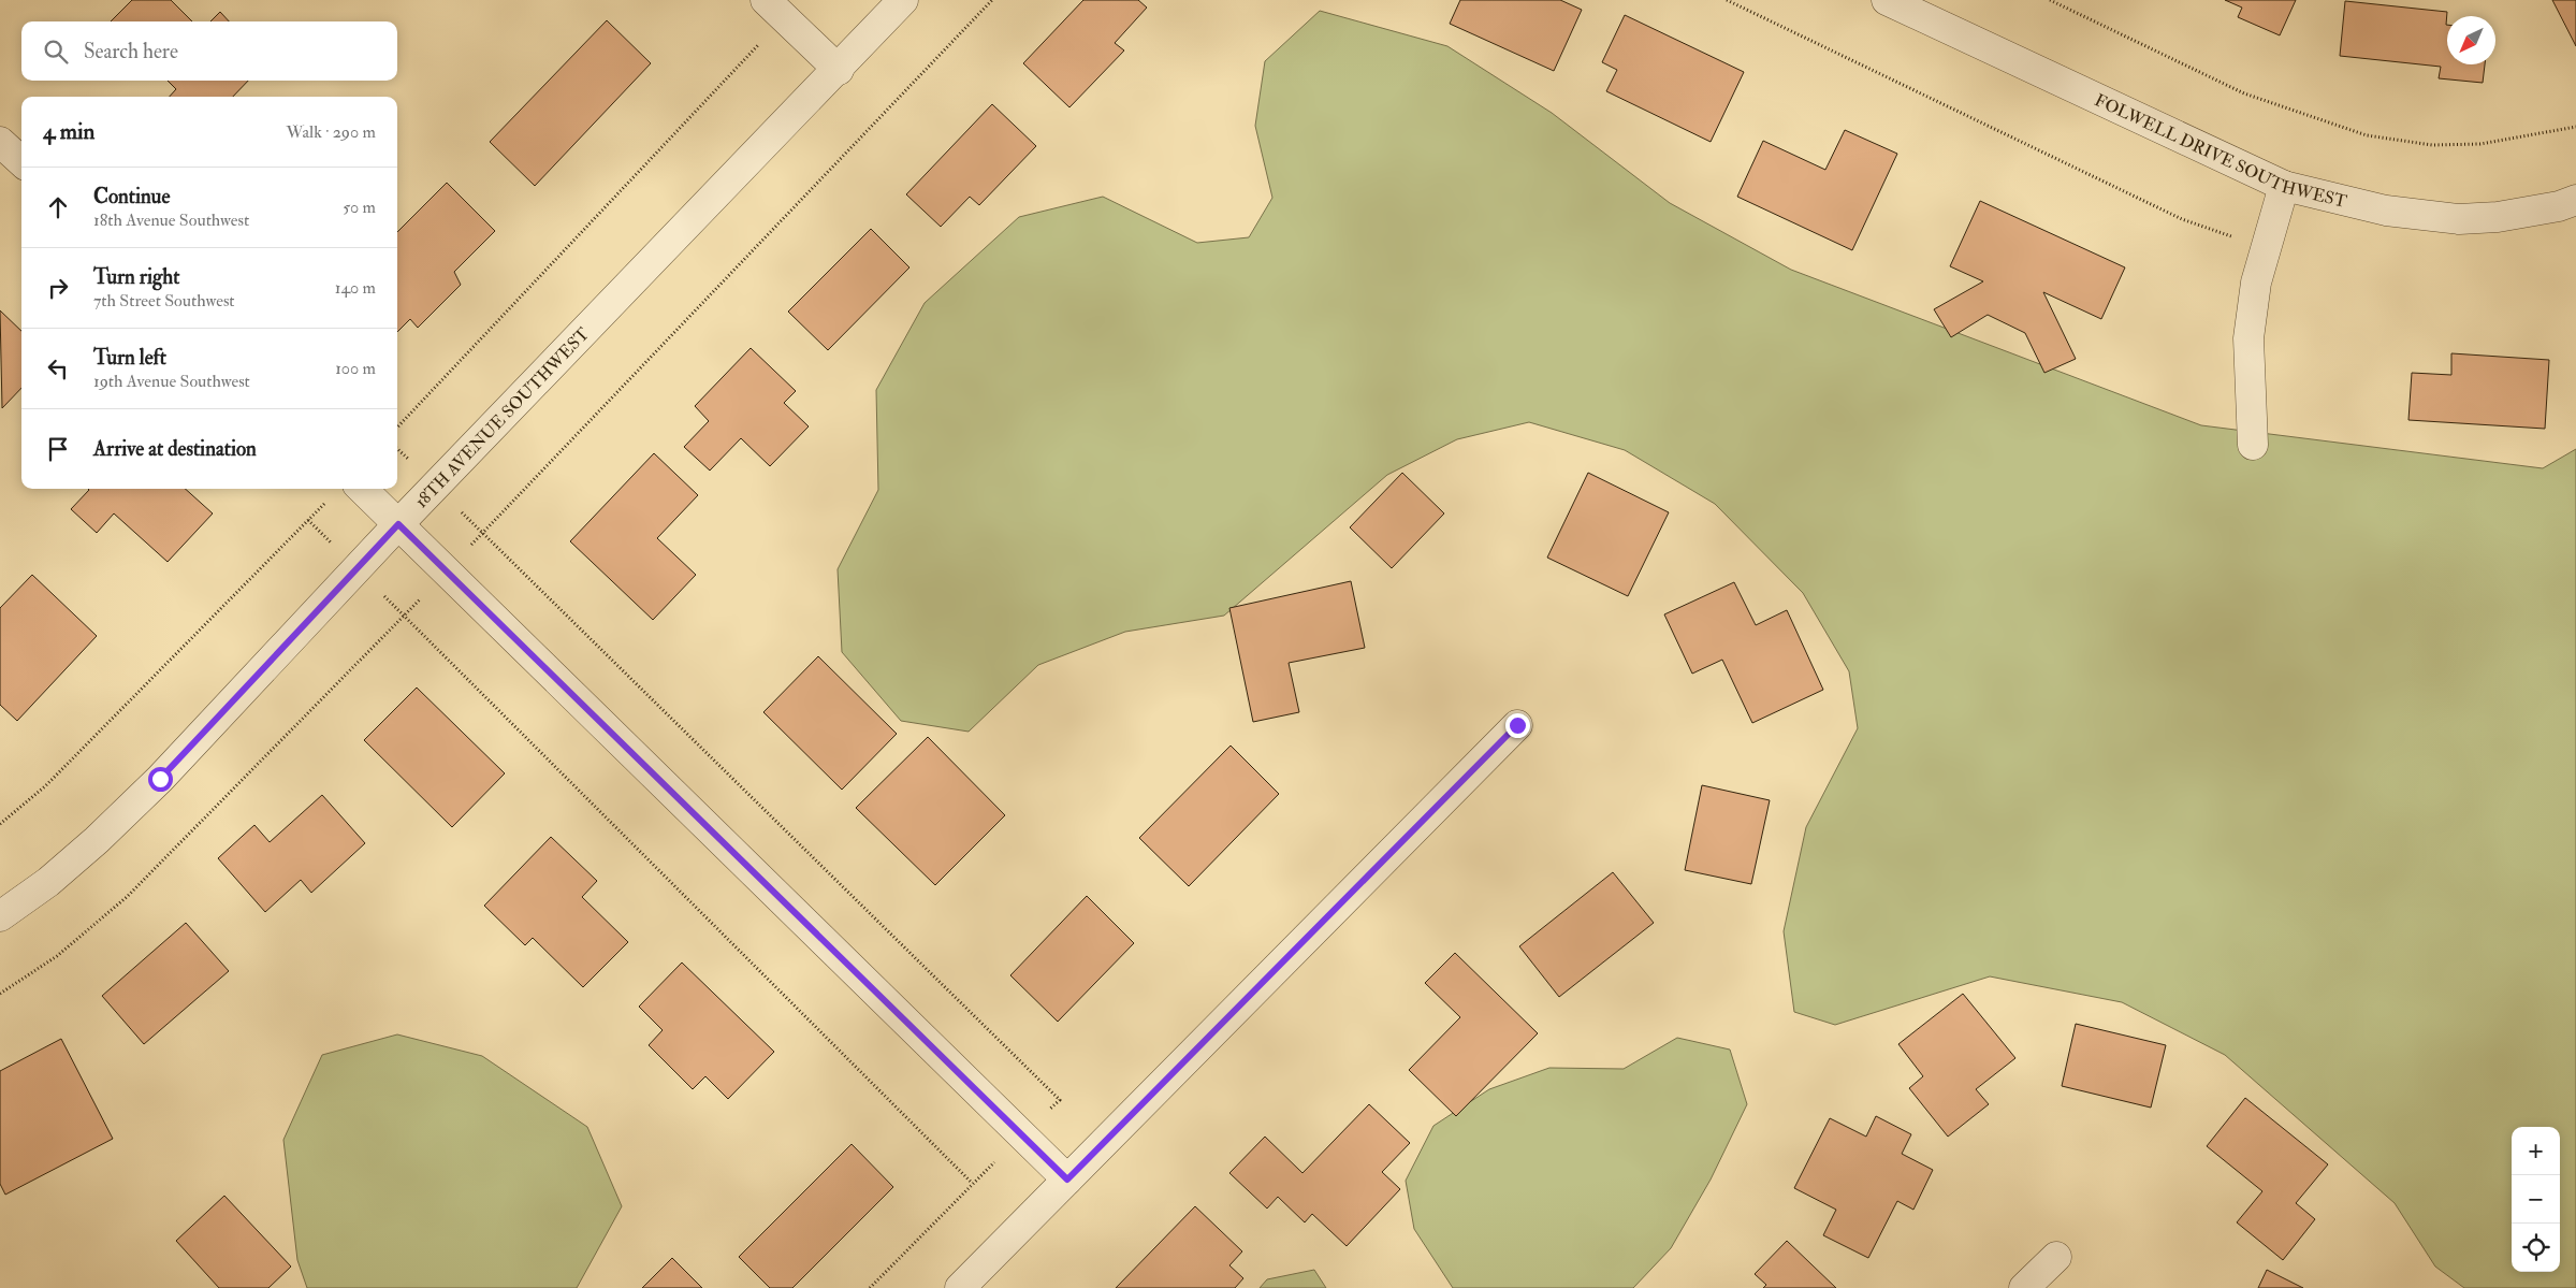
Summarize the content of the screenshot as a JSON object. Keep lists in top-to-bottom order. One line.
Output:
{"streets":{"street":["FOLWELL DRIVE SOUTHWEST","18TH AVENUE SOUTHWEST"]},"north":"bottom left","page":{"search":"Search here","heading":["4 min","Walk · 290 m"],"list":[["Continue","18th Avenue Southwest","50 m"],["Turn right","7th Street Southwest","140 m"],["Turn left","19th Avenue Southwest","100 m"],"Arrive at destination"],"map_buttons":["+","−"]}}
